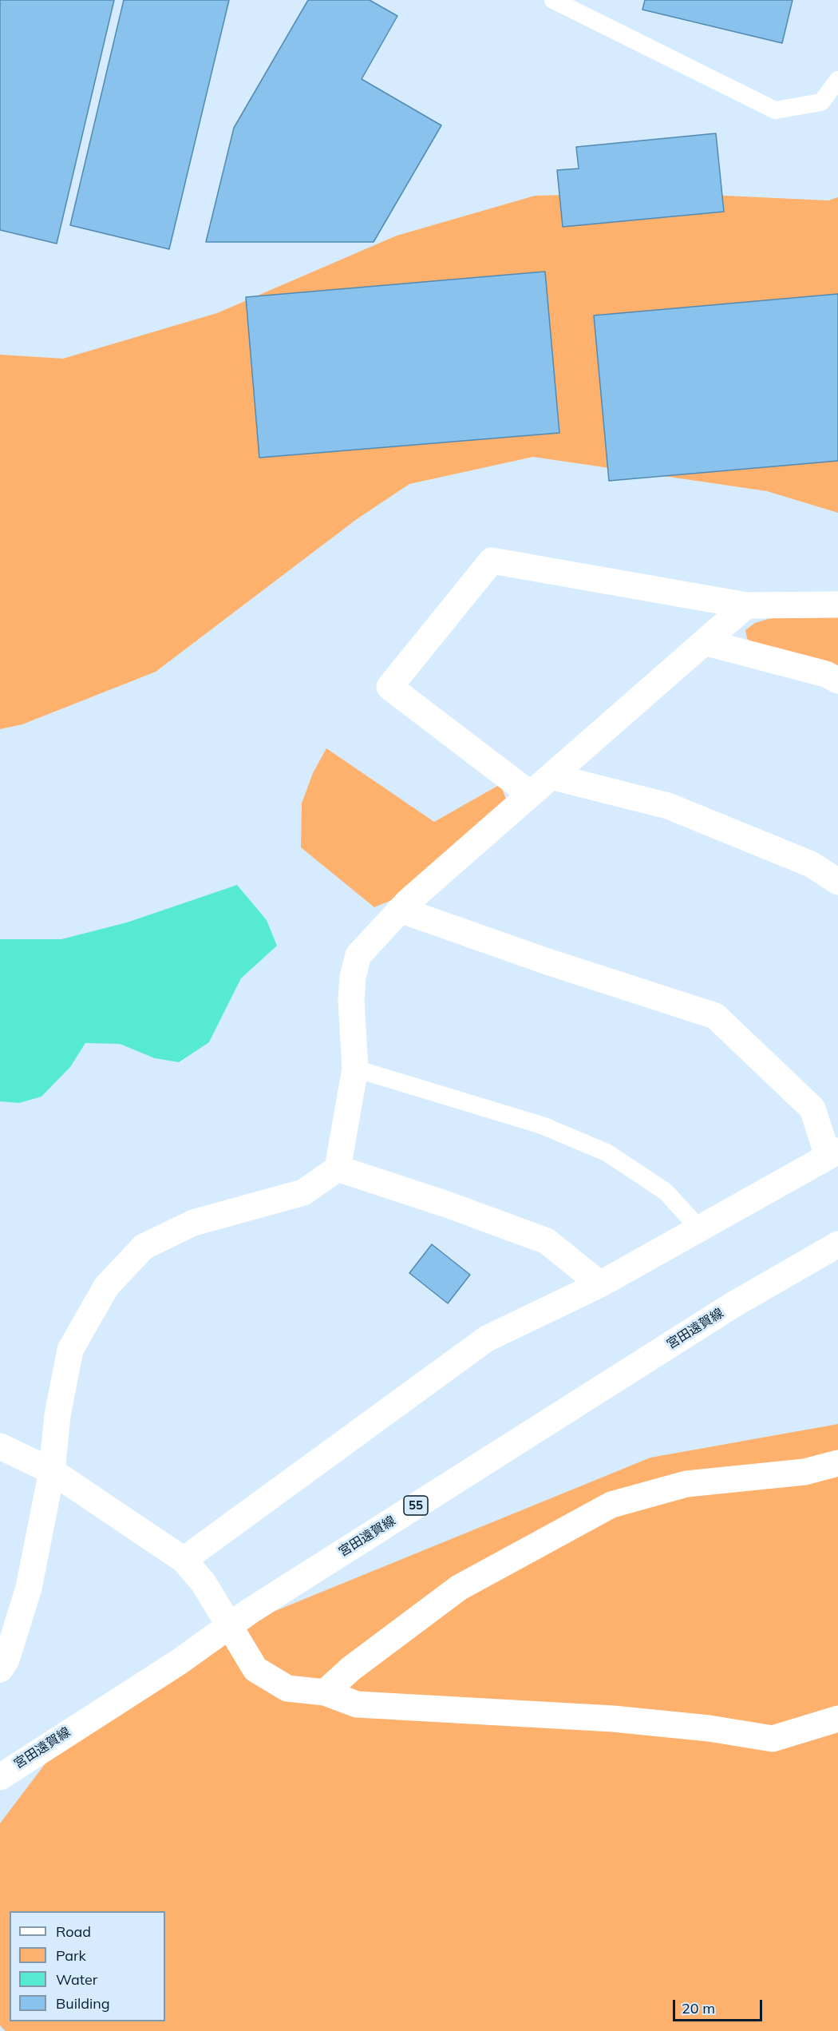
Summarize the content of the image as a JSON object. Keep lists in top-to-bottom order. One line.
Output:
{"streets":{"street":["宮田遠賀線","55"]},"legend":["Road","Park","Water","Building"],"scale_bar":"20 m"}
